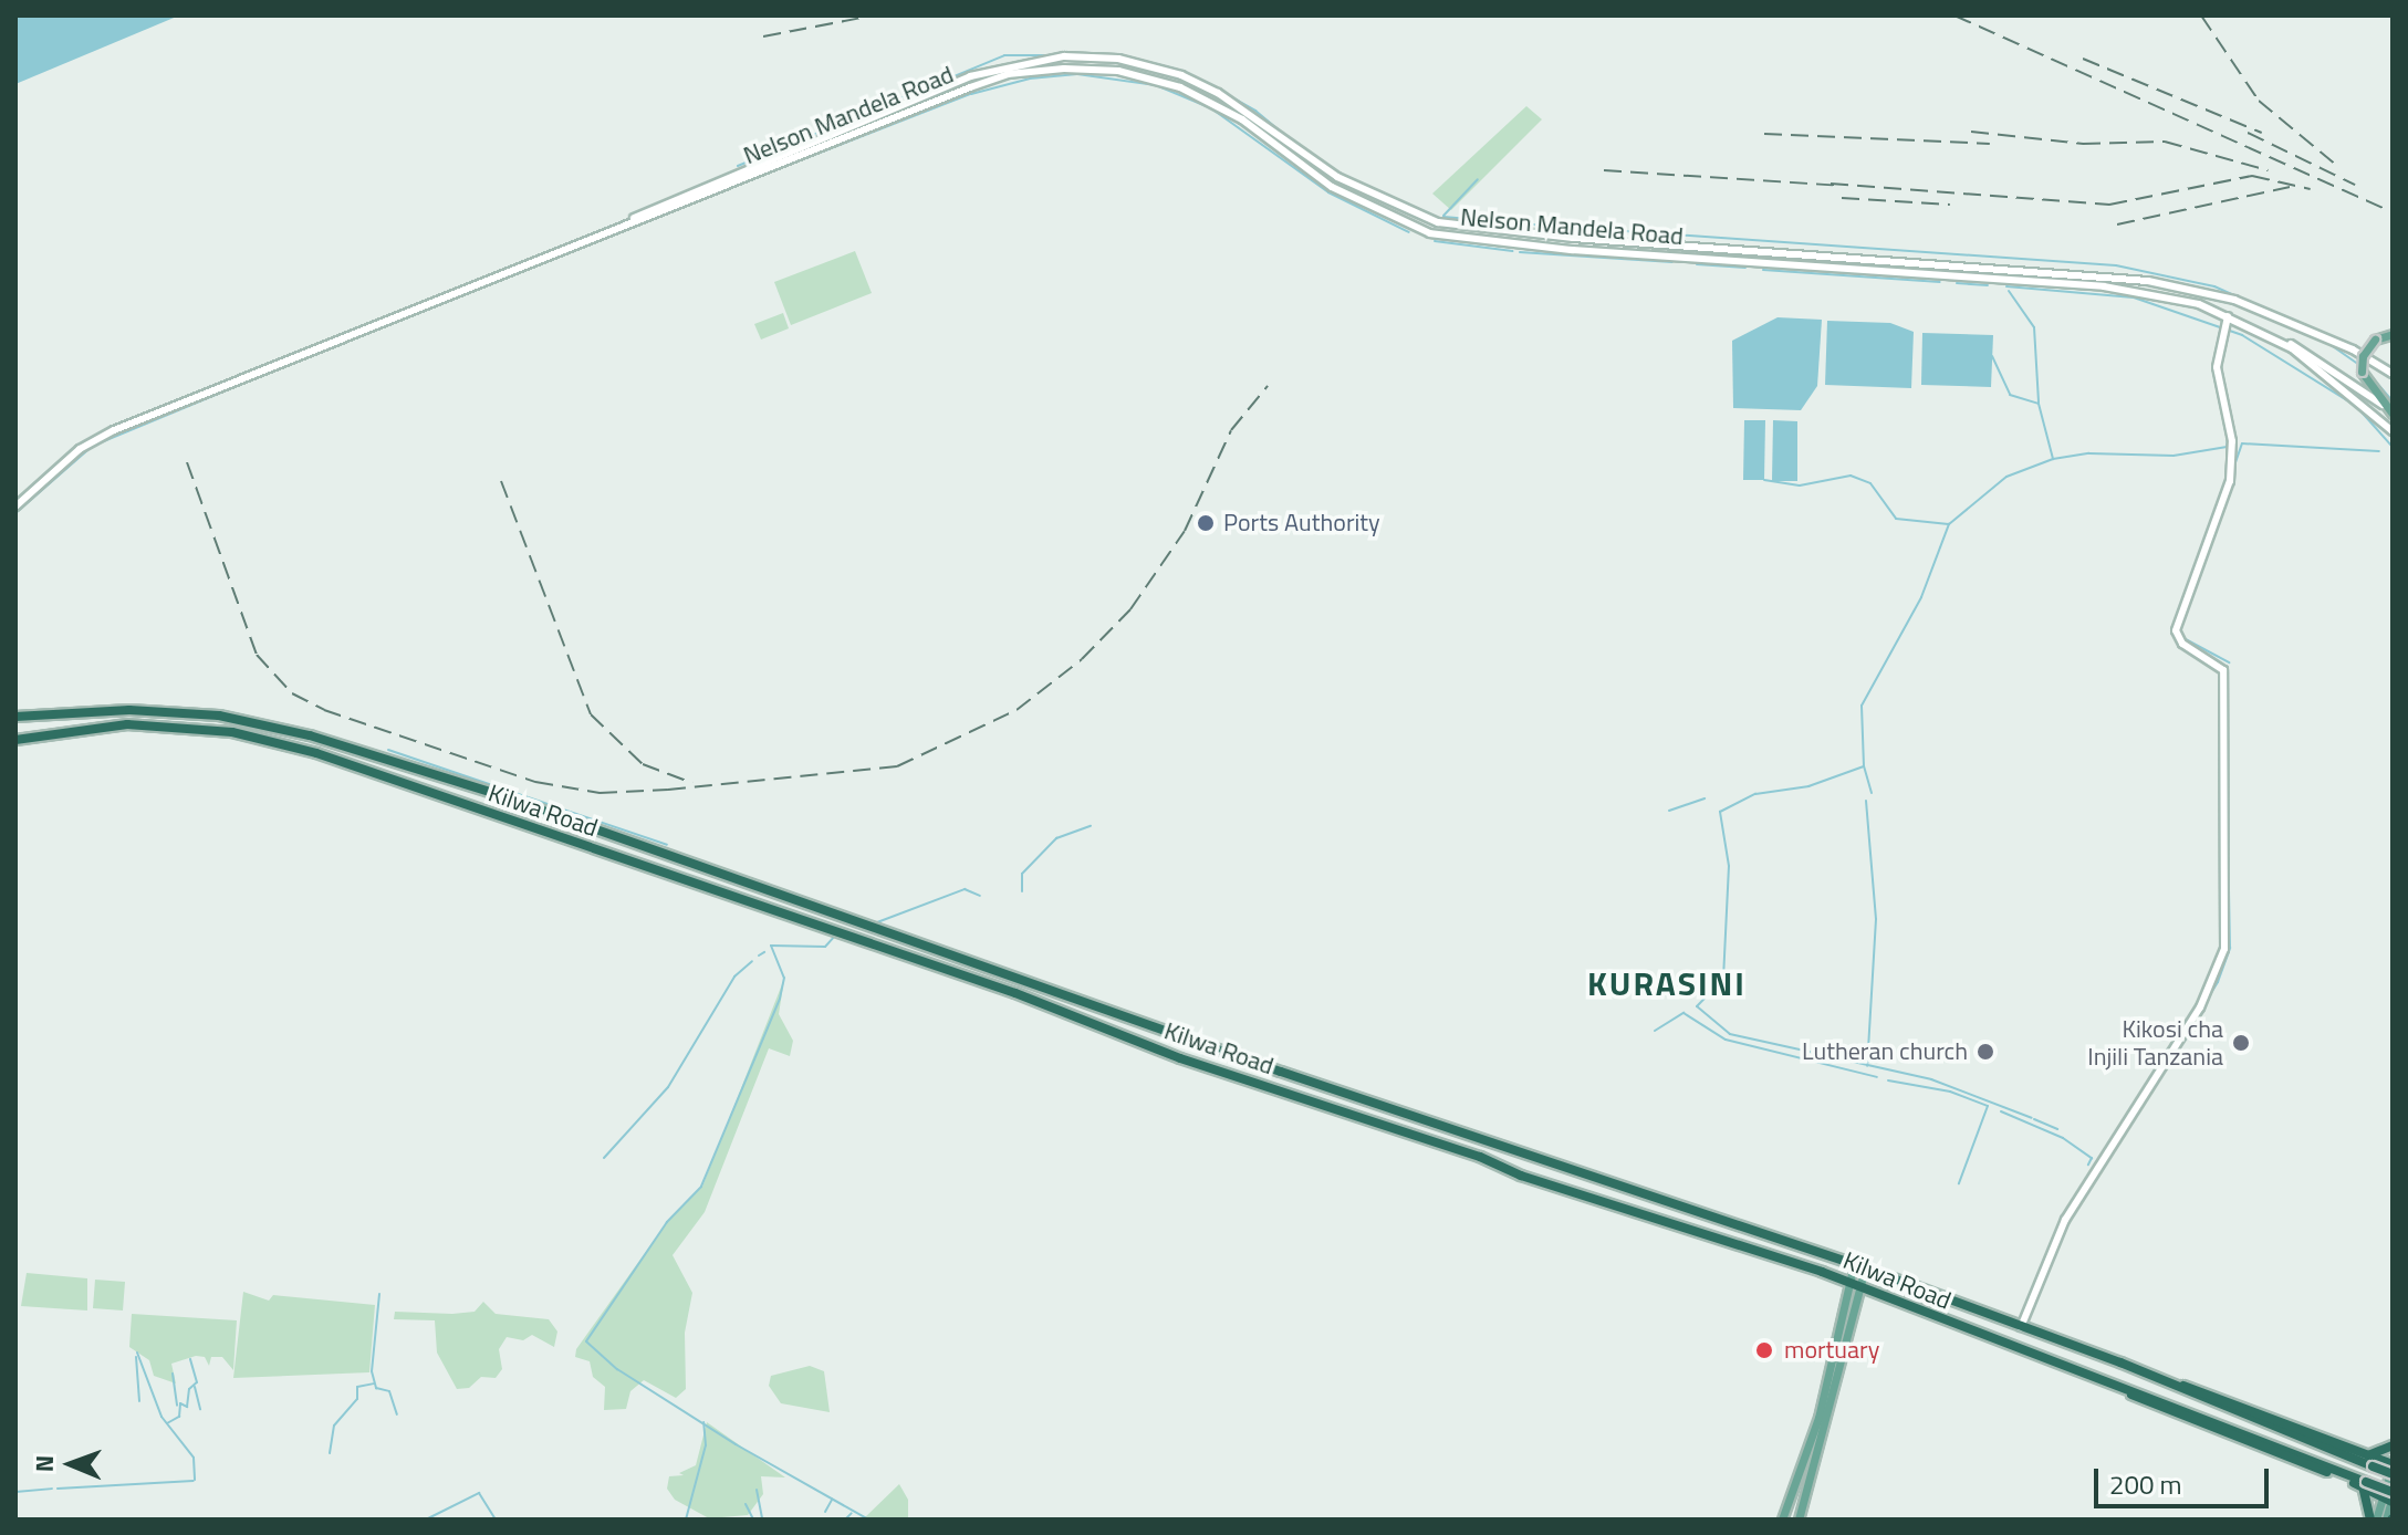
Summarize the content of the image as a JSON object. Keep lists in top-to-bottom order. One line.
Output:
{"streets":{"highway":["Kilwa Road"],"main road":["Nelson Mandela Road"]},"districts":["KURASINI"],"places":["Ports Authority","Kikosi cha Injili Tanzania","Lutheran church","mortuary"],"scale_bar":"200 m","north":"left"}
